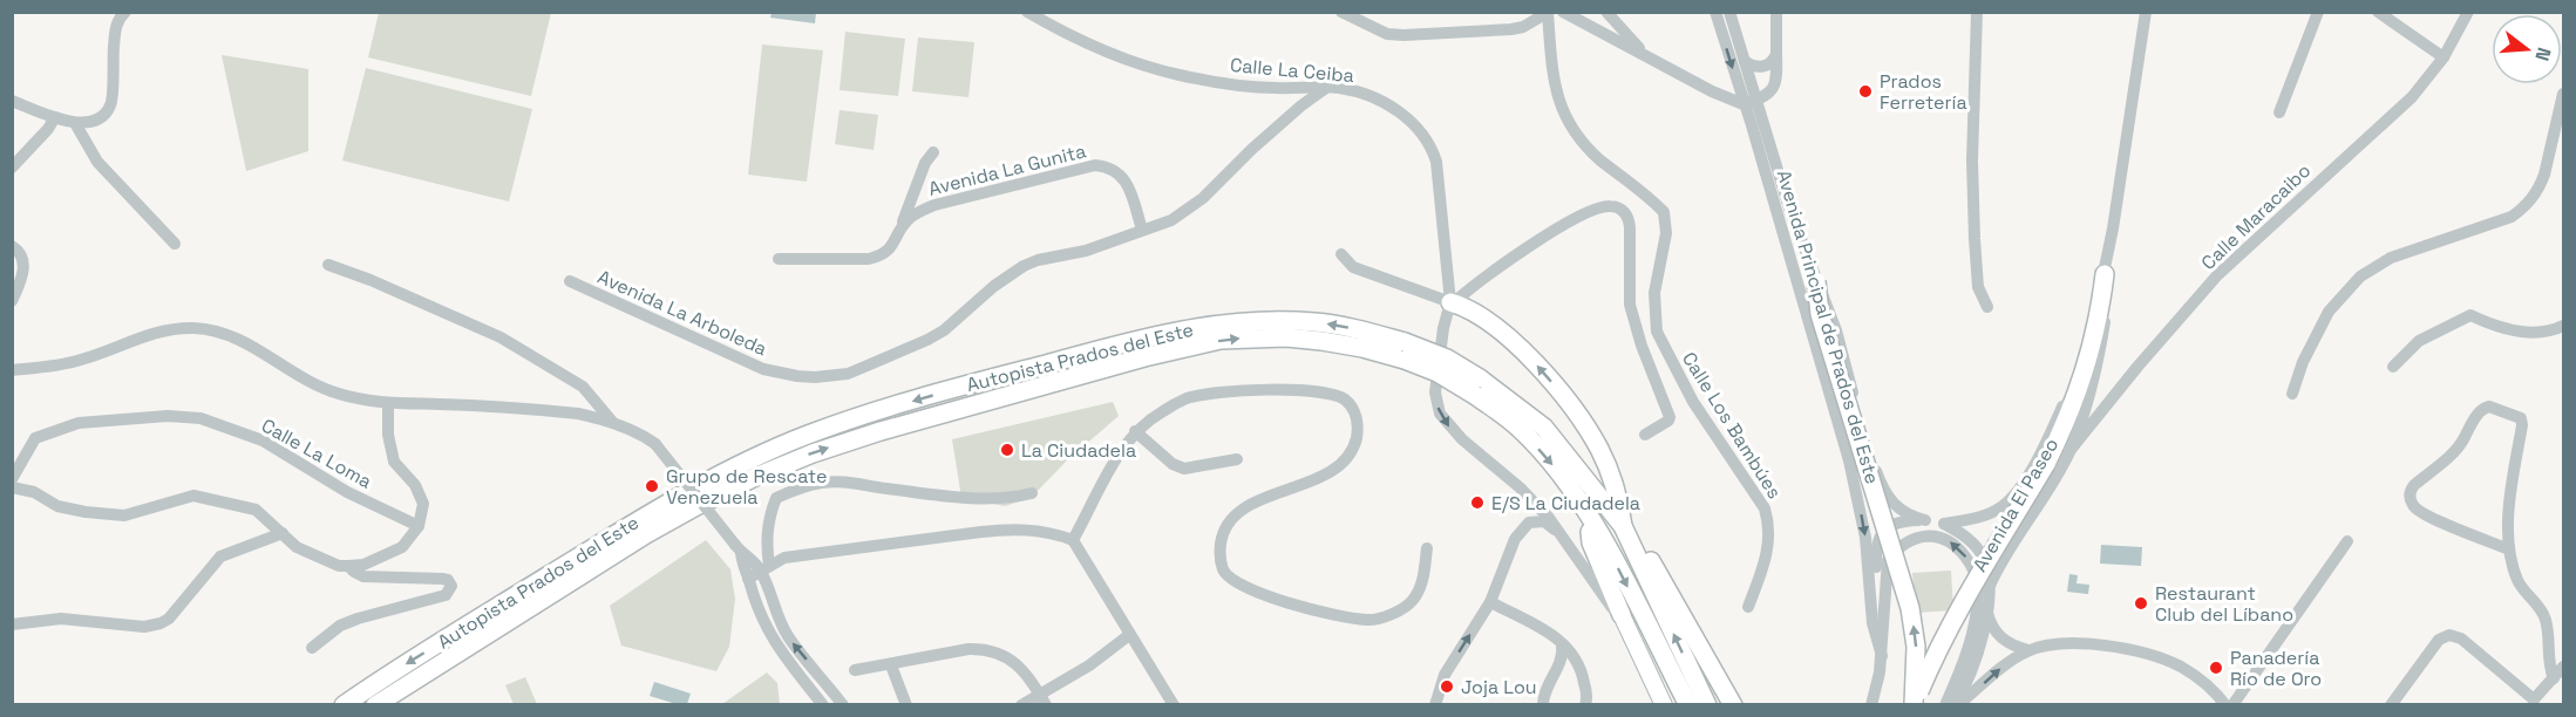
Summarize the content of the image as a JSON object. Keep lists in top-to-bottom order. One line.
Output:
{"streets":{"highway":["Autopista Prados del Este"],"street":["Calle La Ceiba","Avenida La Gunita","Calle Maracaibo","Avenida La Arboleda","Avenida Principal de Prados del Este","Calle Los Bambúes","Calle La Loma","Avenida El Paseo"]},"crossings":[["Calle La Ceiba","Avenida La Arboleda"],["Avenida La Gunita","Avenida La Arboleda"],["Calle Maracaibo","Avenida El Paseo"]],"places":["Prados Ferretería","La Ciudadela","Grupo de Rescate Venezuela","E/S La Ciudadela","Restaurant Club del Líbano","Panadería Río de Oro","Joja Lou"],"north":"right"}
